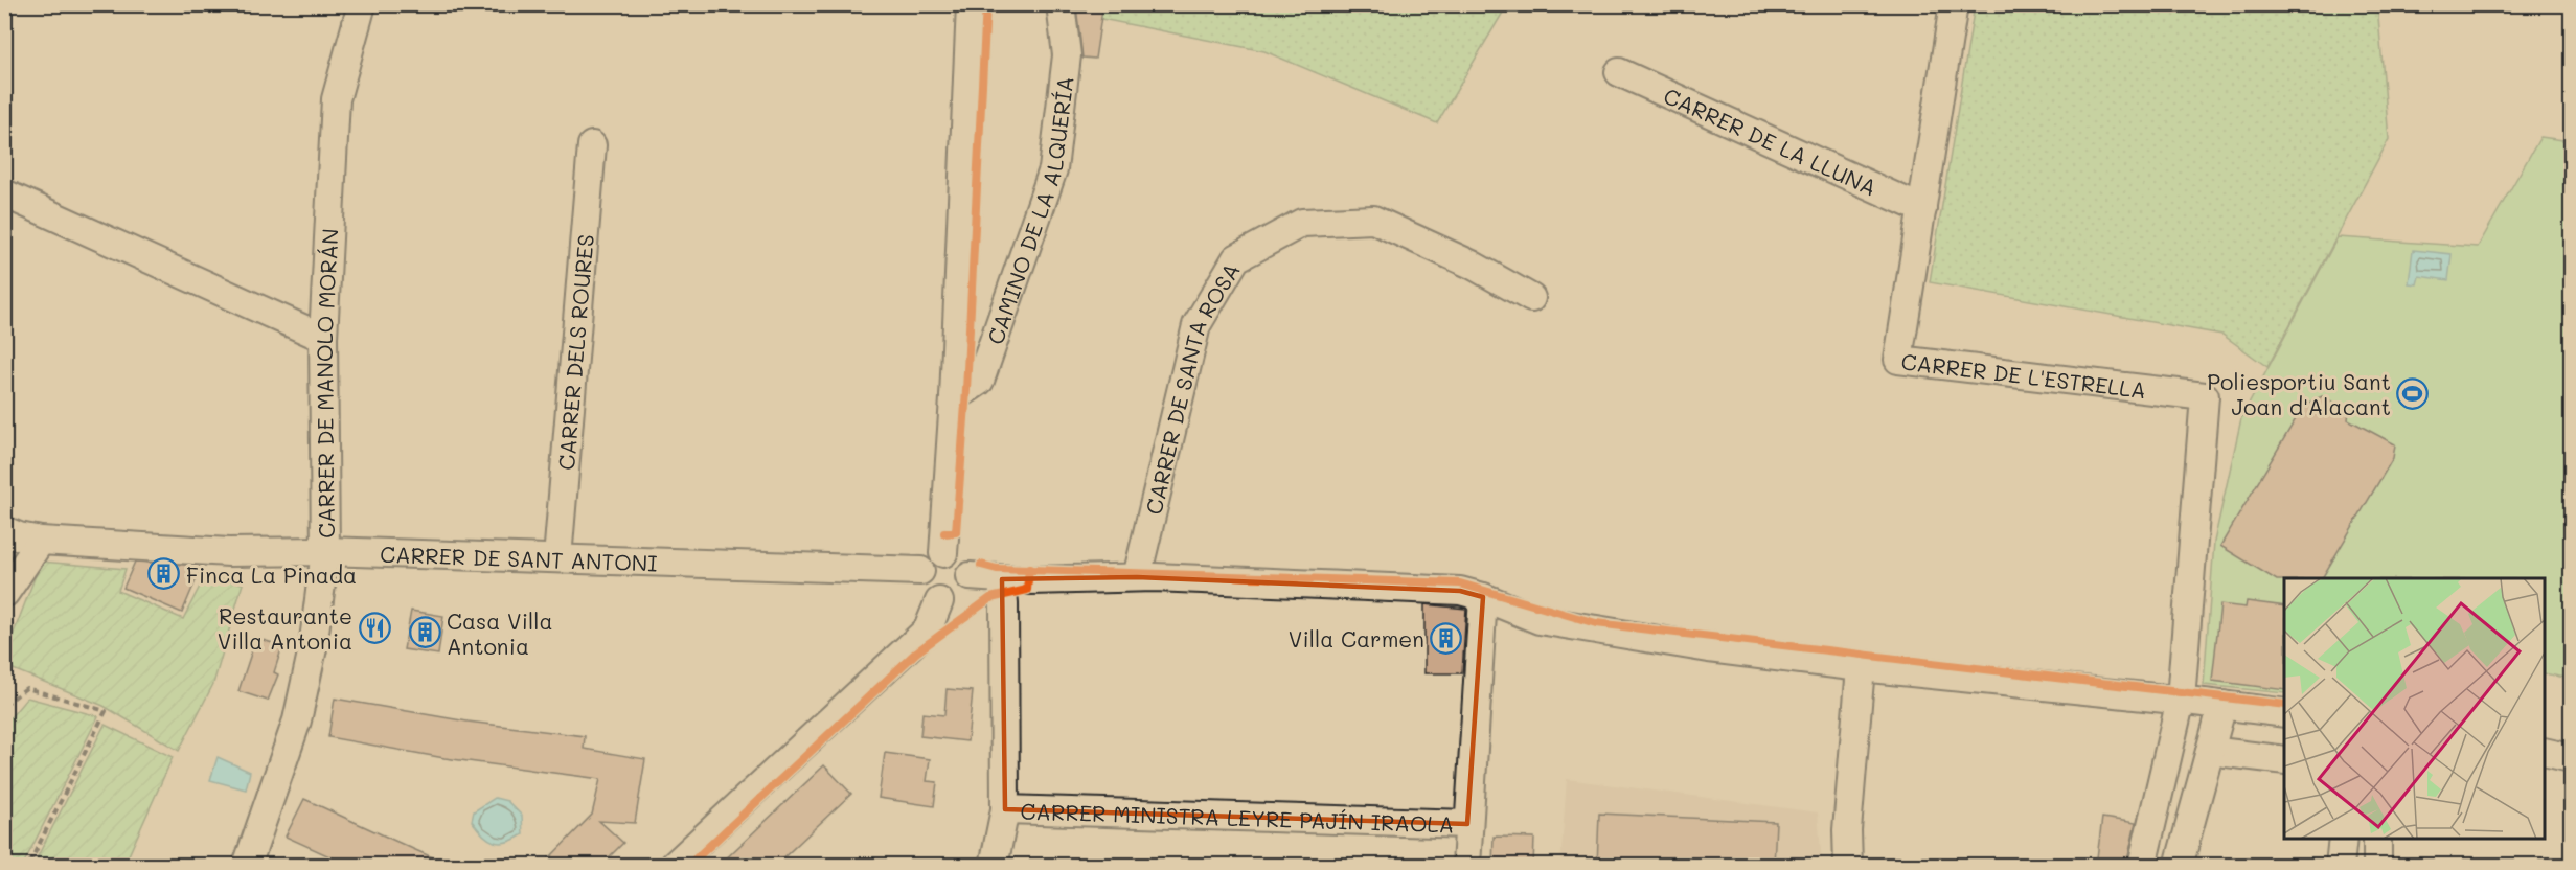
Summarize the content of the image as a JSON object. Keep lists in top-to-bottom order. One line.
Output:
{"streets":{"street":["CARRER DE LA LLUNA","CAMINO DE LA ALQUERÍA","CARRER DELS ROURES","CARRER DE L'ESTRELLA","CARRER DE MANOLO MORÁN","CARRER DE SANTA ROSA","CARRER DE SANT ANTONI","CARRER MINISTRA LEYRE PAJÍN IRAOLA"]},"crossings":[["CARRER DE LA LLUNA","CARRER DE L'ESTRELLA"],["CARRER DELS ROURES","CARRER DE SANT ANTONI"],["CARRER DE MANOLO MORÁN","CARRER DE SANT ANTONI"]],"places":{"sports":["Poliesportiu Sant Joan d'Alacant"],"building":["Finca La Pinada","Casa Villa Antonia","Villa Carmen"],"restaurant":["Restaurante Villa Antonia"]}}
